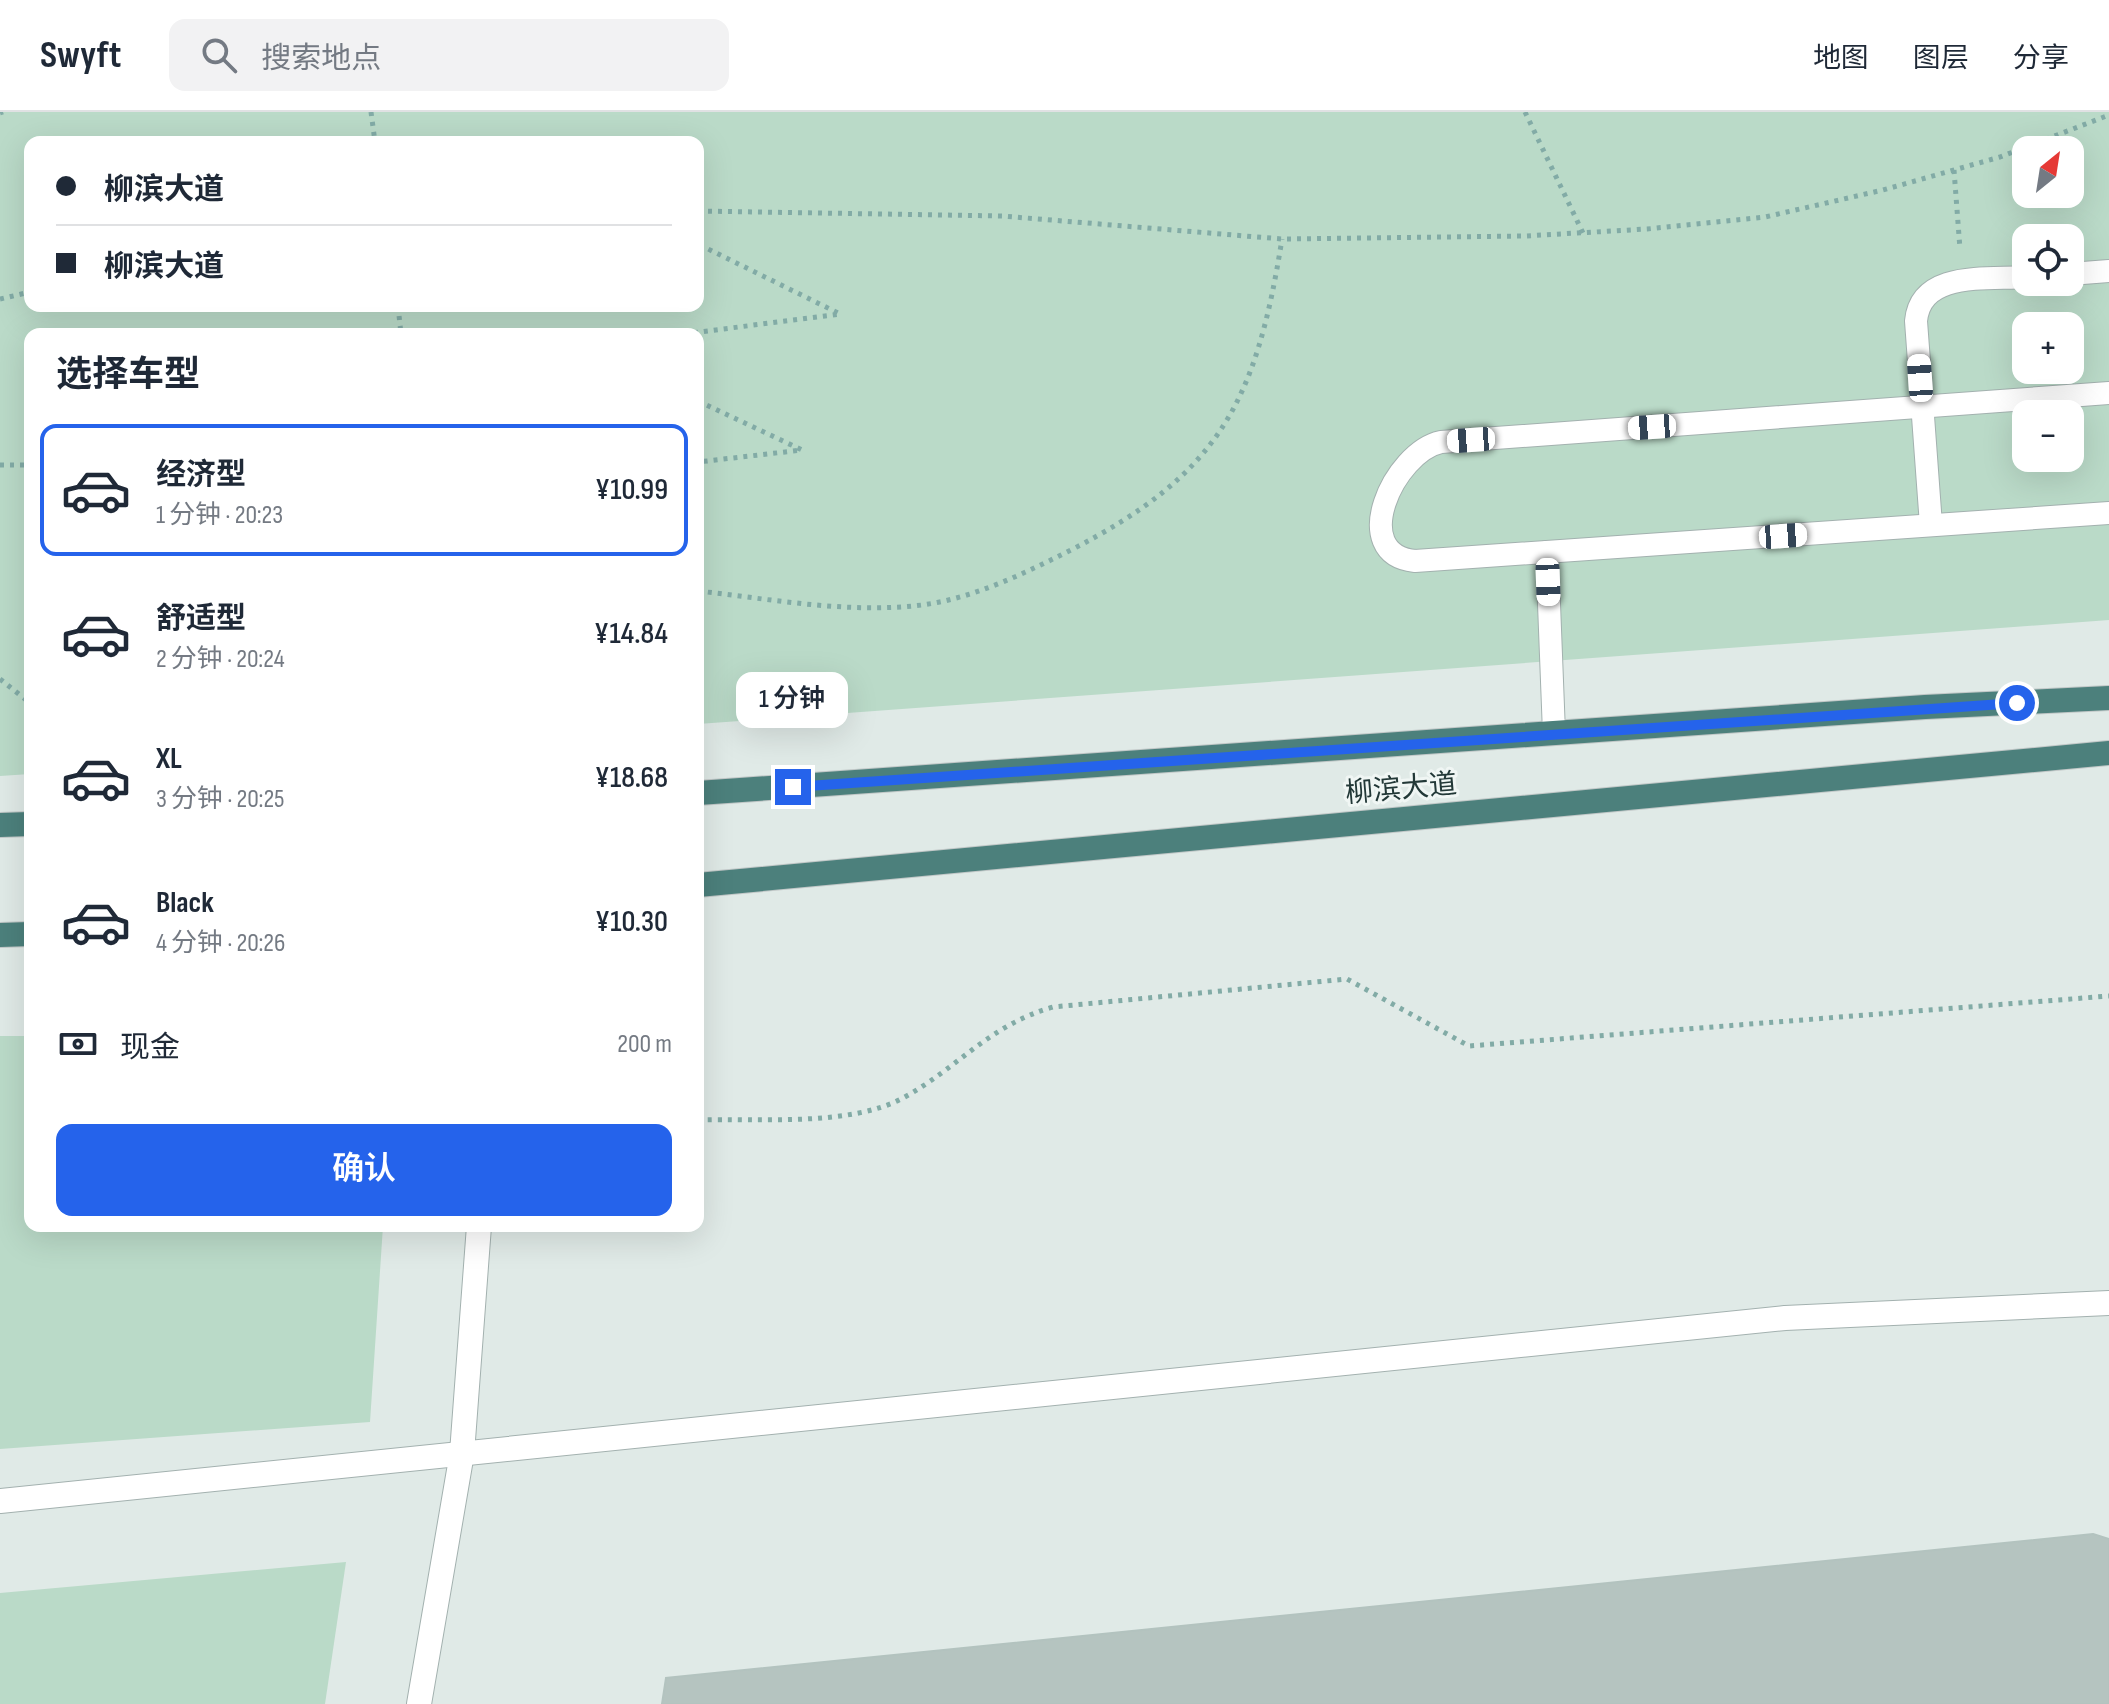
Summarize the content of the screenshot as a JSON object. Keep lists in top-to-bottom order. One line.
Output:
{"streets":{"highway":["柳滨大道"]},"north":"top right","page":{"header":"Swyft","search":"搜索地点","nav":["地图","图层","分享"],"map_buttons":["+","−"],"banner":["柳滨大道","柳滨大道"],"heading":"选择车型","list":[{"name":"经济型","note":"1 分钟 · 20:23","value":"¥10.99"},{"name":"舒适型","note":"2 分钟 · 20:24","value":"¥14.84"},{"name":"XL","note":"3 分钟 · 20:25","value":"¥18.68"},{"name":"Black","note":"4 分钟 · 20:26","value":"¥10.30"}],"bubble":"1 分钟","pay":["现金","200 m"],"buttons":"确认"}}
